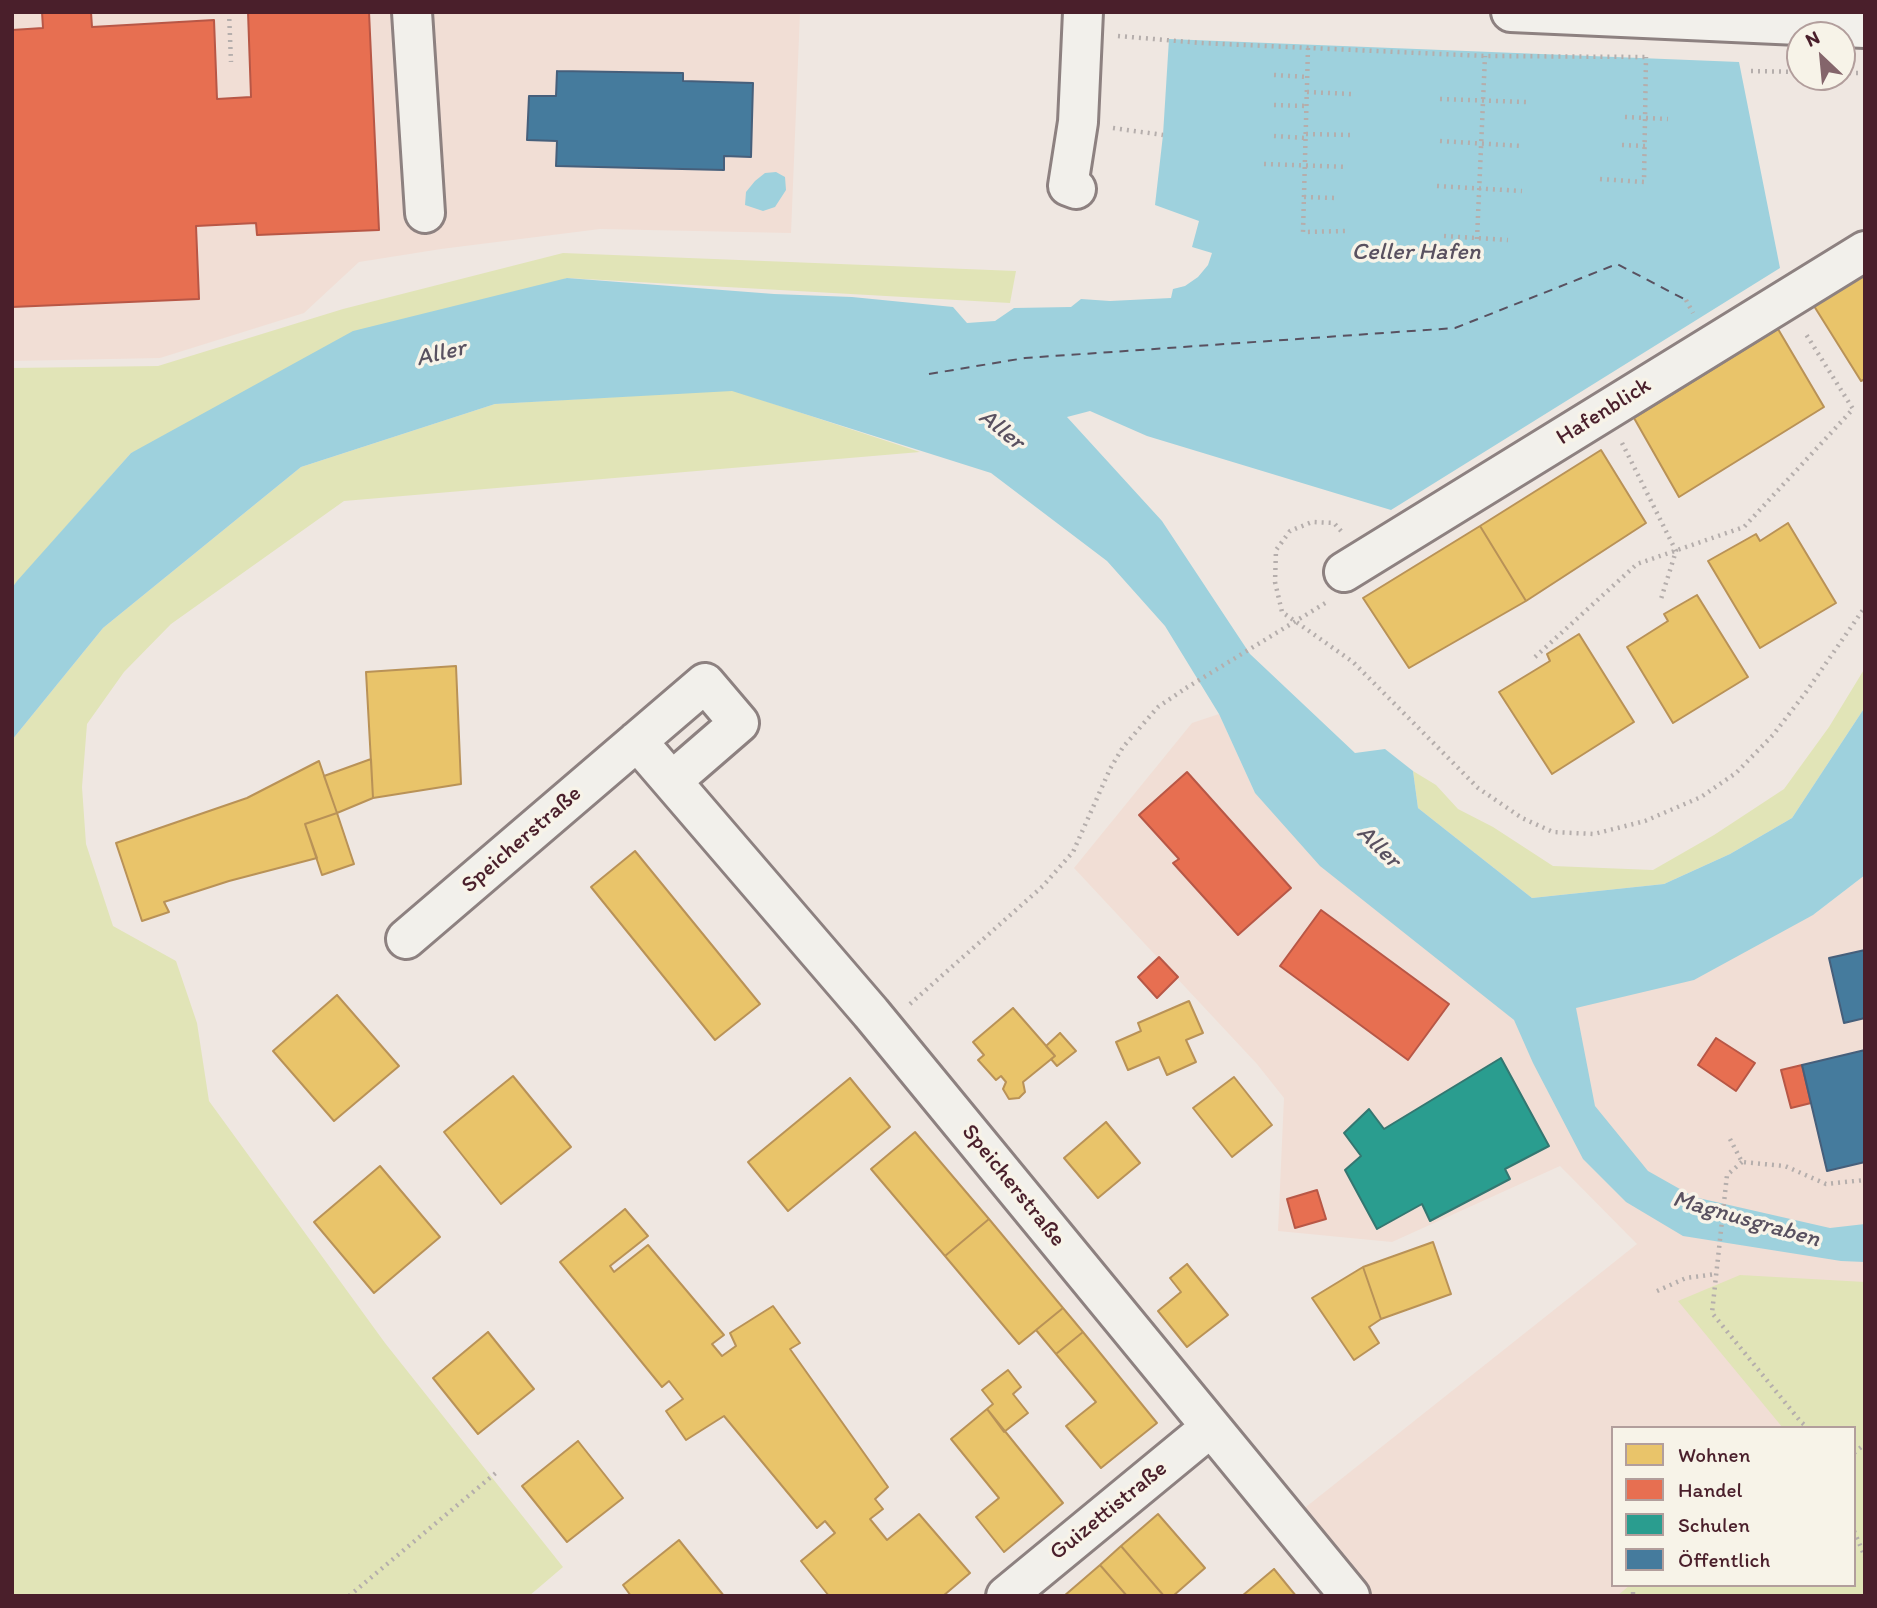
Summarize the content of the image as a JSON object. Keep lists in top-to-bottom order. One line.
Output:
{"streets":{"street":["Hafenblick","Speicherstraße","Guizettistraße"]},"crossings":[["Speicherstraße","Guizettistraße"]],"water":["Celler Hafen","Aller","Magnusgraben"],"legend":["Wohnen","Handel","Schulen","Öffentlich"],"north":"top left"}
